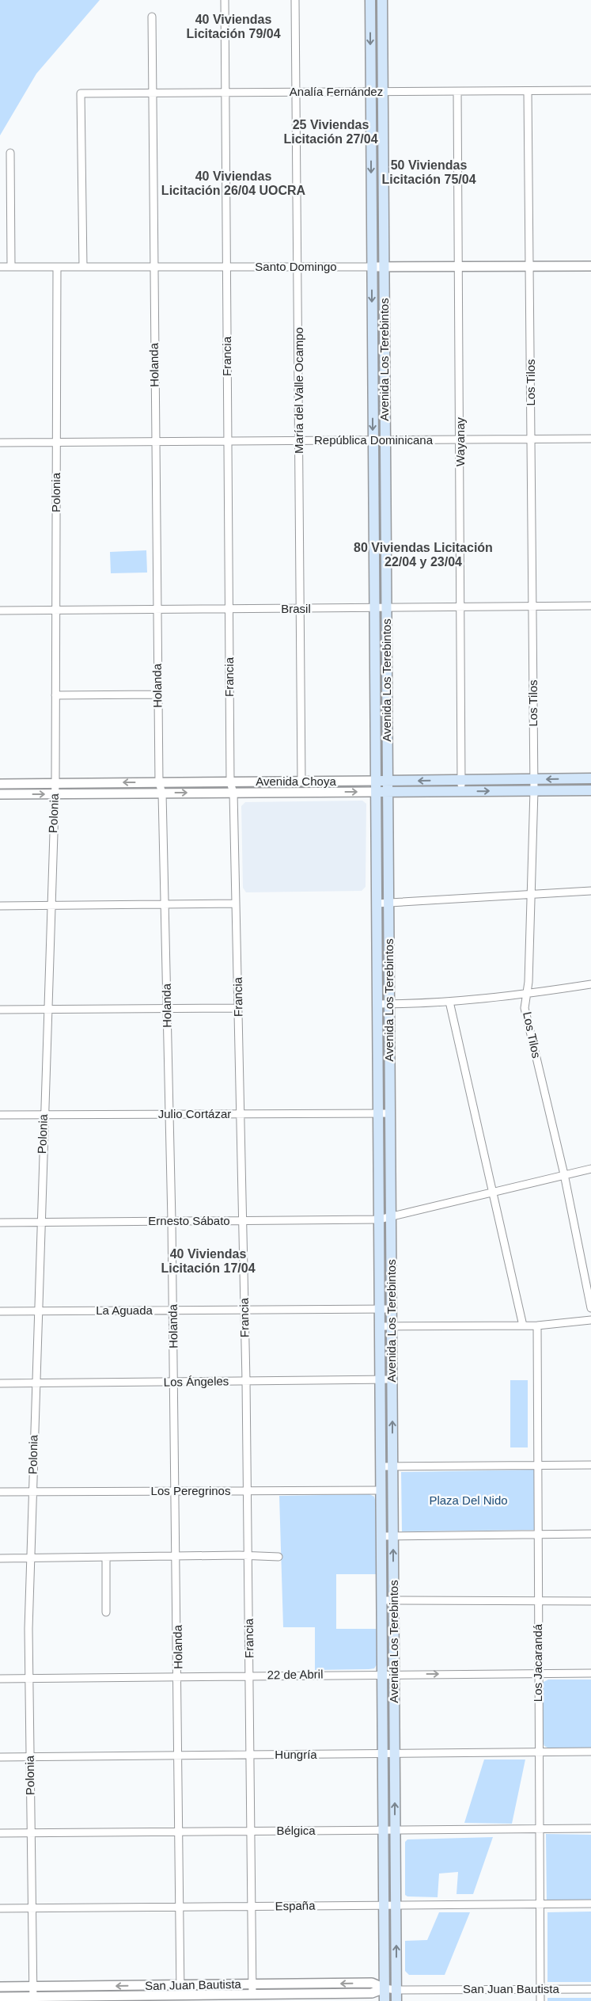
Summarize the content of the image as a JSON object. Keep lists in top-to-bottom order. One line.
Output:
{"streets":{"main road":["Avenida Los Terebintos","Avenida Choya"],"street":["Analía Fernández","Santo Domingo","Francia","Holanda","Los Tilos","María del Valle Ocampo","República Dominicana","Wayanay","Polonia","Brasil","Julio Cortázar","Ernesto Sábato","La Aguada","Los Ángeles","Los Peregrinos","Los Jacarandá","22 de Abril","Hungría","Bélgica","España","San Juan Bautista"]},"crossings":[["Analía Fernández","Santo Domingo"],["Analía Fernández","Francia"],["Analía Fernández","Avenida Los Terebintos"],["Analía Fernández","Holanda"],["Analía Fernández","Los Tilos"],["Analía Fernández","María del Valle Ocampo"],["Analía Fernández","Wayanay"],["Santo Domingo","Francia"],["Santo Domingo","Avenida Los Terebintos"],["Santo Domingo","Holanda"],["Santo Domingo","Los Tilos"],["Santo Domingo","María del Valle Ocampo"],["Santo Domingo","Wayanay"],["Santo Domingo","Polonia"],["Francia","República Dominicana"],["Francia","Brasil"],["Francia","Avenida Choya"],["Francia","Julio Cortázar"],["Francia","Ernesto Sábato"],["Francia","La Aguada"],["Francia","Los Ángeles"],["Francia","Los Peregrinos"],["Francia","22 de Abril"],["Francia","Hungría"],["Francia","Bélgica"],["Francia","España"],["Francia","San Juan Bautista"],["Avenida Los Terebintos","República Dominicana"],["Avenida Los Terebintos","Brasil"],["Avenida Los Terebintos","Avenida Choya"],["Avenida Los Terebintos","Julio Cortázar"],["Avenida Los Terebintos","Ernesto Sábato"],["Avenida Los Terebintos","La Aguada"],["Avenida Los Terebintos","Los Ángeles"],["Avenida Los Terebintos","Los Peregrinos"],["Avenida Los Terebintos","22 de Abril"],["Avenida Los Terebintos","Hungría"],["Avenida Los Terebintos","Bélgica"],["Avenida Los Terebintos","España"],["Avenida Los Terebintos","San Juan Bautista"],["Holanda","República Dominicana"],["Holanda","Brasil"],["Holanda","Avenida Choya"],["Holanda","Julio Cortázar"],["Holanda","Ernesto Sábato"],["Holanda","La Aguada"],["Holanda","Los Ángeles"],["Holanda","Los Peregrinos"],["Holanda","22 de Abril"],["Holanda","Hungría"],["Holanda","Bélgica"],["Holanda","España"],["Holanda","San Juan Bautista"],["Los Tilos","República Dominicana"],["Los Tilos","Brasil"],["Los Tilos","Avenida Choya"],["Los Tilos","Ernesto Sábato"],["María del Valle Ocampo","República Dominicana"],["María del Valle Ocampo","Brasil"],["María del Valle Ocampo","Avenida Choya"],["República Dominicana","Wayanay"],["República Dominicana","Polonia"],["Wayanay","Brasil"],["Wayanay","Avenida Choya"],["Polonia","Brasil"],["Polonia","Avenida Choya"],["Polonia","Julio Cortázar"],["Polonia","Ernesto Sábato"],["Polonia","La Aguada"],["Polonia","Los Ángeles"],["Polonia","Los Peregrinos"],["Polonia","22 de Abril"],["Polonia","Hungría"],["Polonia","Bélgica"],["Polonia","España"],["Polonia","San Juan Bautista"],["Los Jacarandá","22 de Abril"],["Los Jacarandá","Hungría"],["Los Jacarandá","Bélgica"],["Los Jacarandá","España"],["Los Jacarandá","San Juan Bautista"]],"districts":["40 Viviendas Licitación 79/04","25 Viviendas Licitación 27/04","50 Viviendas Licitación 75/04","40 Viviendas Licitación 26/04 UOCRA","80 Viviendas Licitación 22/04 y 23/04","40 Viviendas Licitación 17/04"],"parks":["Plaza Del Nido"]}
